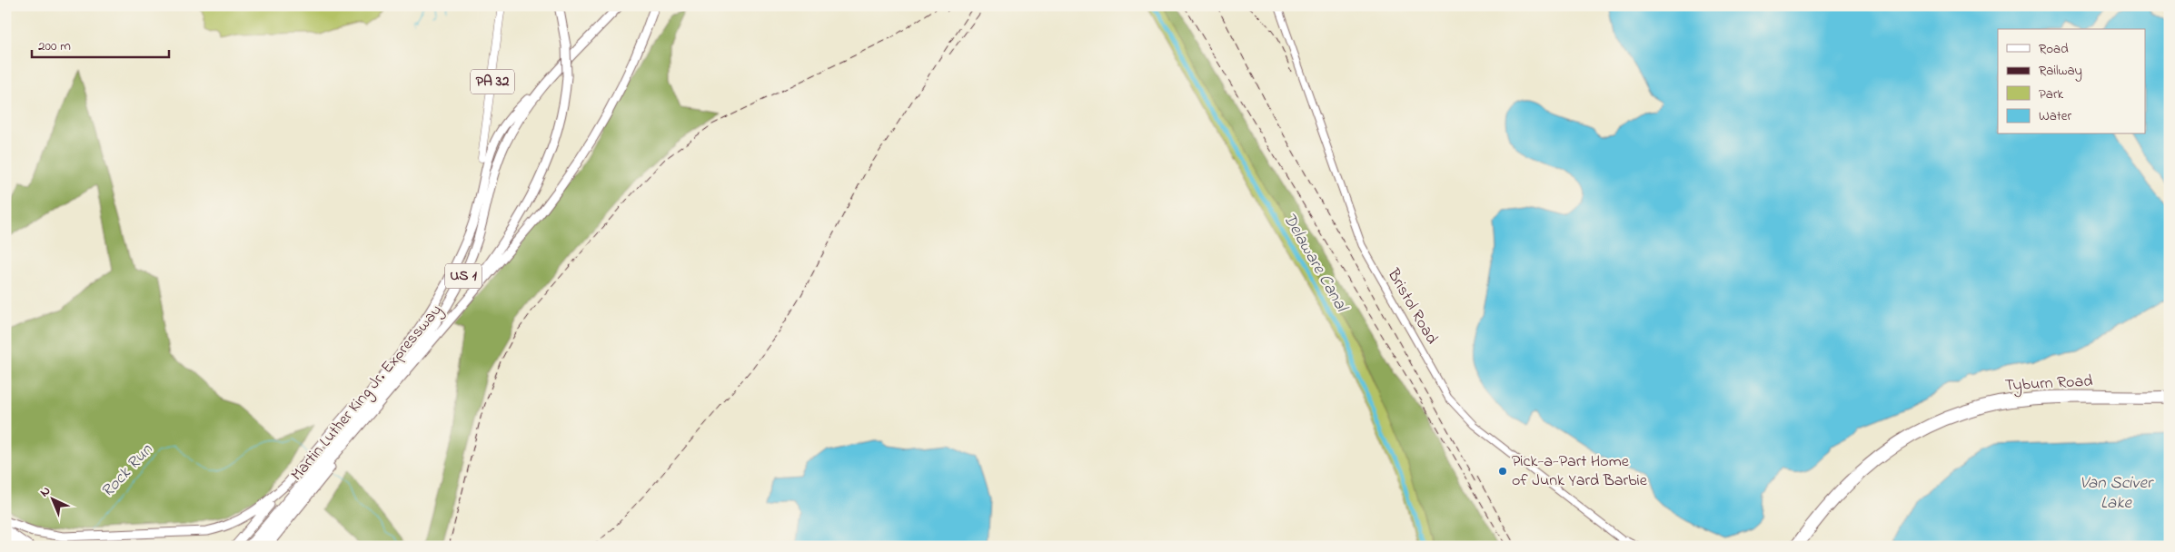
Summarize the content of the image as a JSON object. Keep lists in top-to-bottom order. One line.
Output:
{"streets":{"highway":["US 1","Martin Luther King Jr. Expressway"],"main road":["PA 32","Bristol Road","Tyburn Road"]},"water":["Delaware Canal","Rock Run","Van Sciver Lake"],"places":["Pick-a-Part Home of Junk Yard Barbie"],"legend":["Road","Railway","Park","Water"],"scale_bar":"200 m","north":"top left"}
